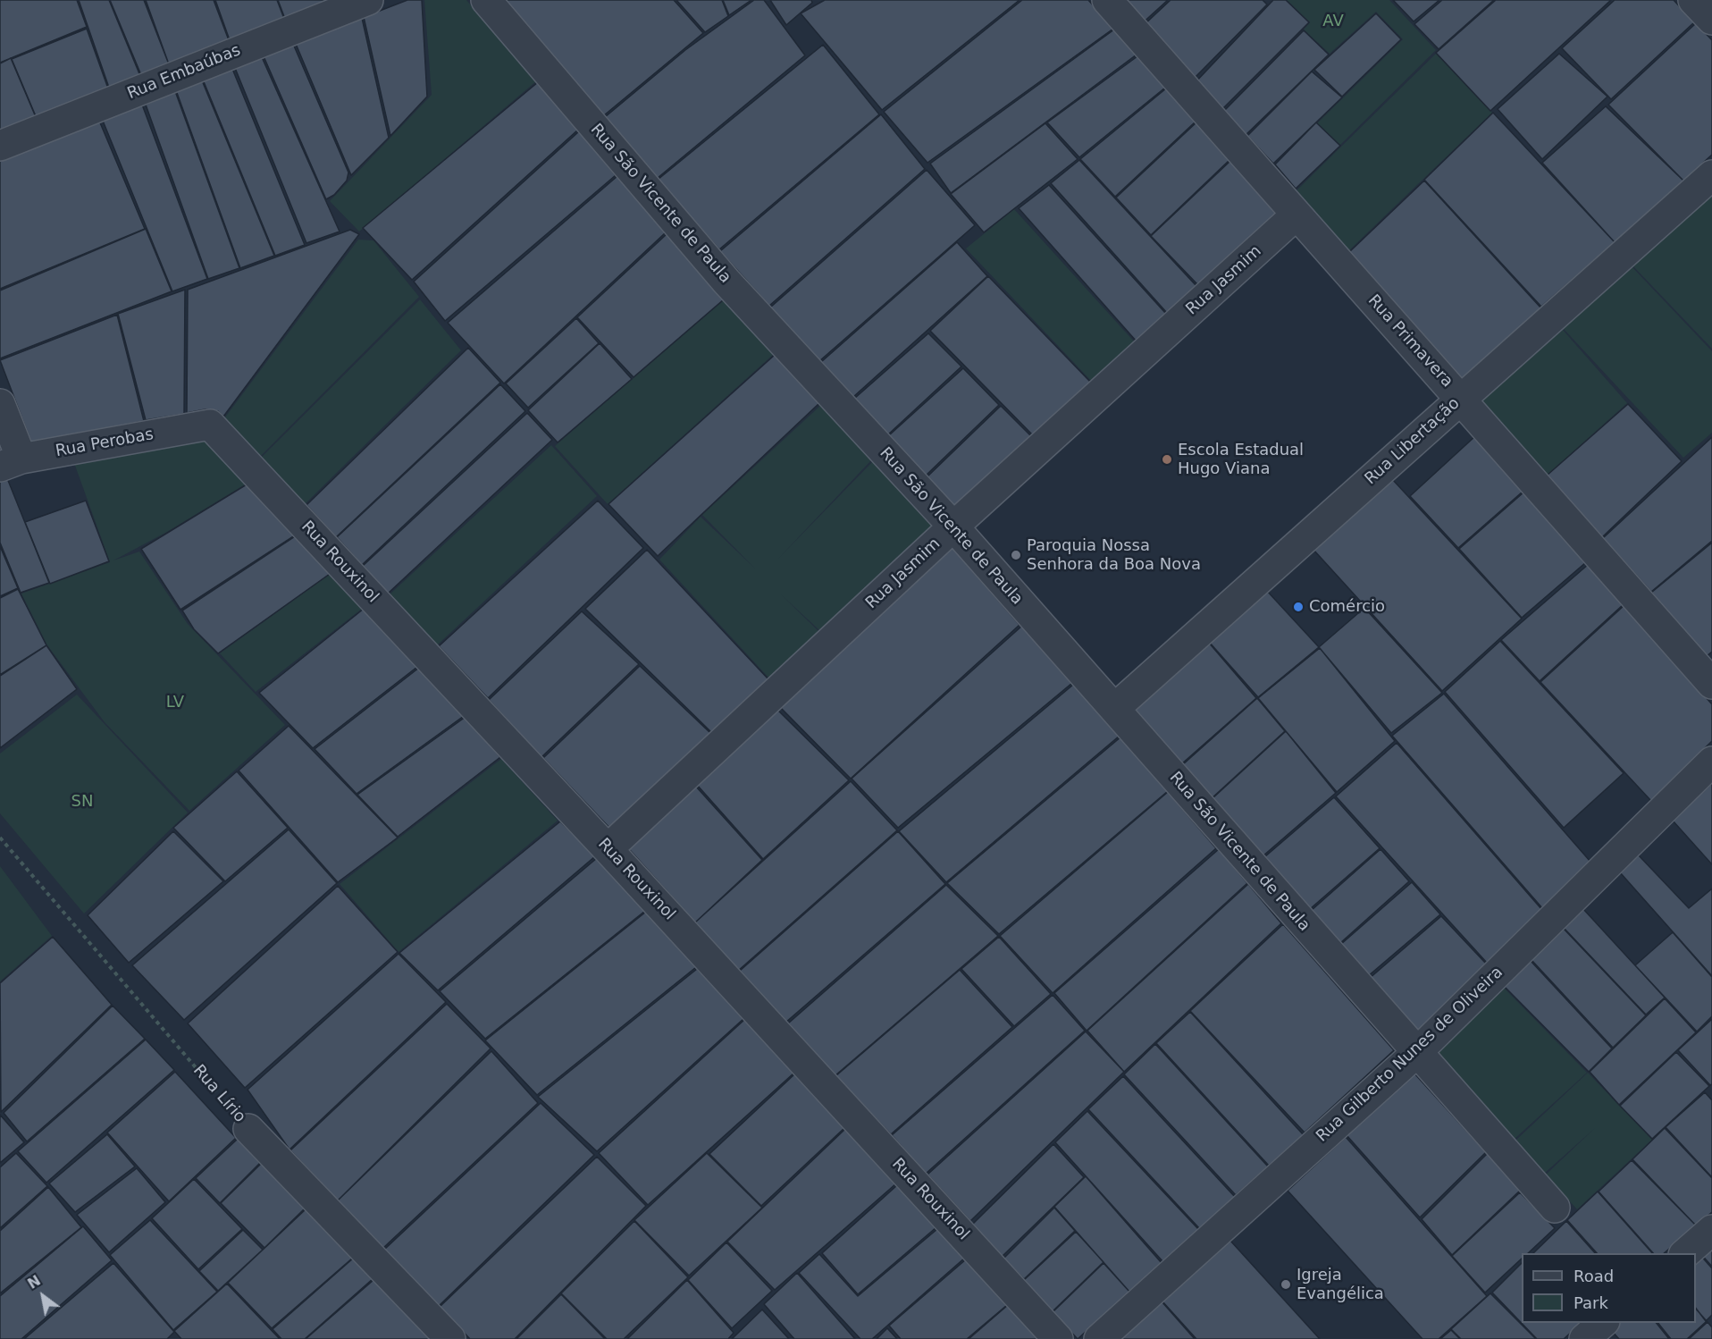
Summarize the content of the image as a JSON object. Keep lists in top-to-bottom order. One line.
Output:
{"streets":{"street":["Rua Embaúbas","Rua São Vicente de Paula","Rua Jasmim","Rua Primavera","Rua Libertação","Rua Perobas","Rua Rouxinol","Rua Gilberto Nunes de Oliveira","Rua Lírio"]},"crossings":[["Rua São Vicente de Paula","Rua Jasmim"],["Rua São Vicente de Paula","Rua Libertação"],["Rua São Vicente de Paula","Rua Gilberto Nunes de Oliveira"],["Rua Jasmim","Rua Primavera"],["Rua Jasmim","Rua Rouxinol"],["Rua Primavera","Rua Libertação"],["Rua Perobas","Rua Rouxinol"]],"parks":["AV","LV","SN"],"places":["Escola Estadual Hugo Viana","Paroquia Nossa Senhora da Boa Nova","Comércio","Igreja Evangélica"],"legend":["Road","Park"],"north":"top left"}
